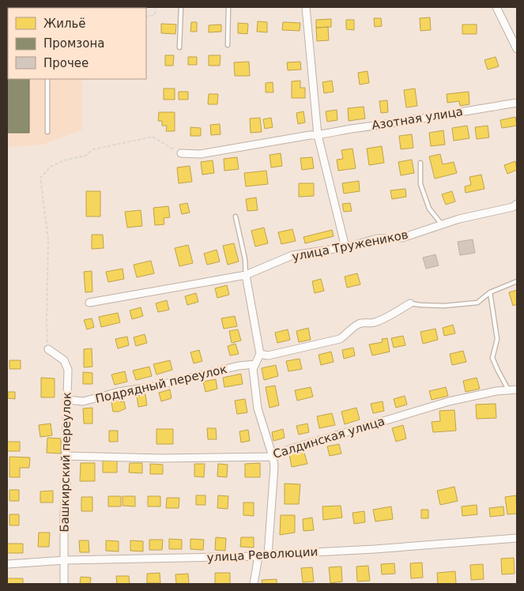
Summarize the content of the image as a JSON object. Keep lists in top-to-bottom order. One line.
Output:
{"streets":{"street":["Азотная улица","улица Тружеников","Подрядный переулок","Салдинская улица","Башкирский переулок","улица Революции"]},"crossings":[["Подрядный переулок","Башкирский переулок"],["Салдинская улица","Башкирский переулок"],["Башкирский переулок","улица Революции"]],"legend":["Жильё","Промзона","Прочее"]}
